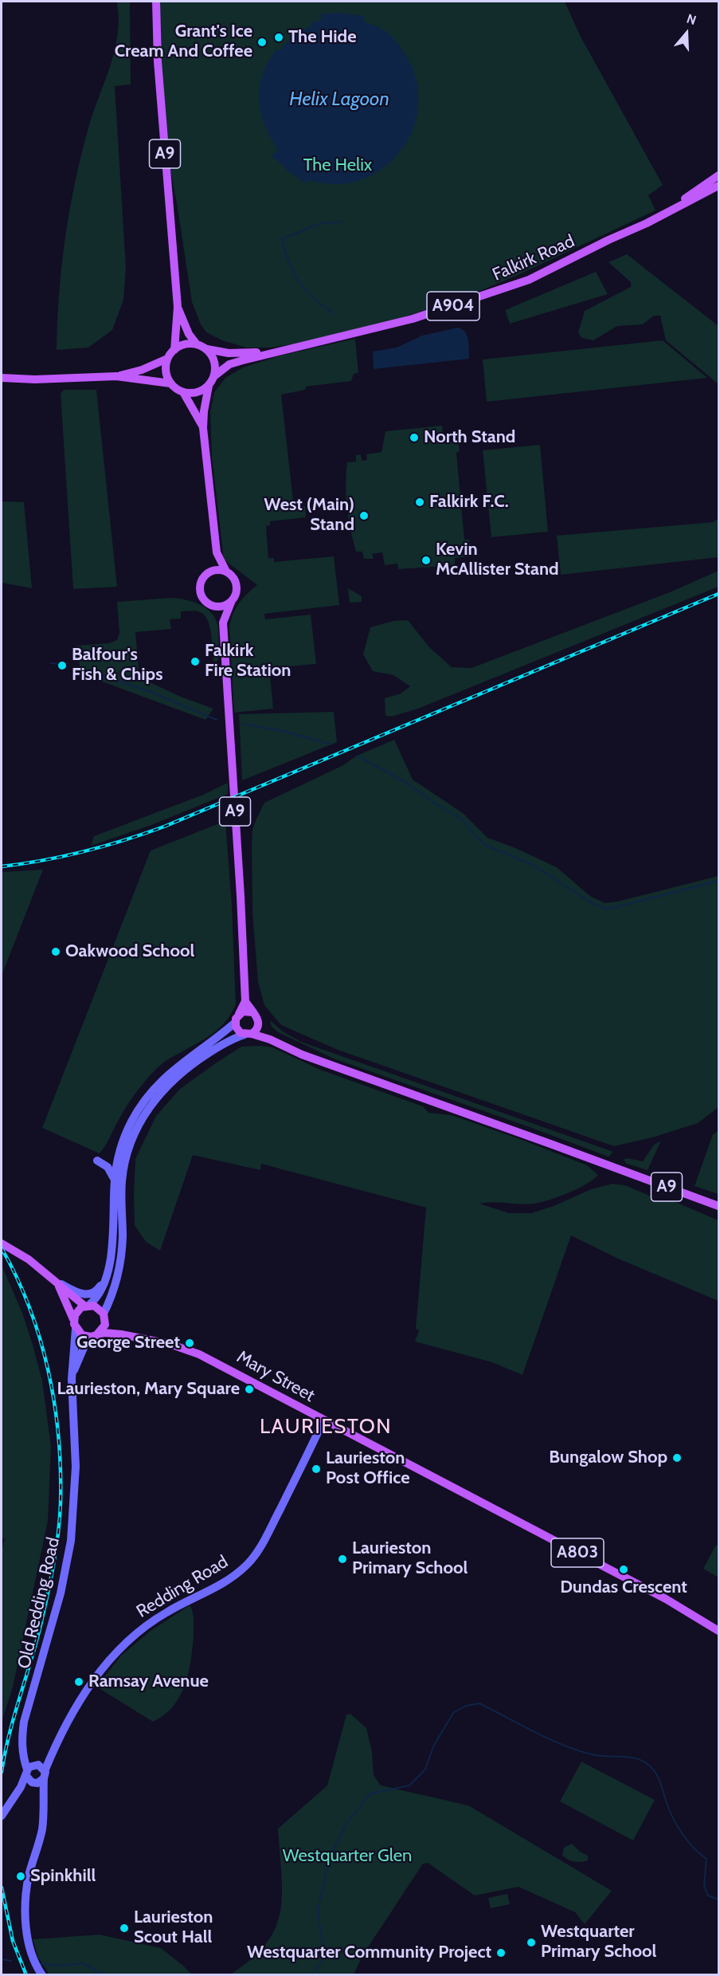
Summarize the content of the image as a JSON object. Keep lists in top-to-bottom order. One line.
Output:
{"streets":{"main road":["A9","Falkirk Road","A904","Mary Street","A803","Redding Road","Old Redding Road"]},"crossings":[["A9","Falkirk Road"],["Mary Street","A803"],["Mary Street","Redding Road"],["Mary Street","Old Redding Road"],["A803","Old Redding Road"],["Redding Road","Old Redding Road"]],"districts":["LAURIESTON"],"water":["Helix Lagoon"],"parks":["The Helix","Westquarter Glen"],"places":["The Hide","Grant's Ice Cream And Coffee","North Stand","Falkirk F.C.","West (Main) Stand","Kevin McAllister Stand","Falkirk Fire Station","Balfour's Fish & Chips","Oakwood School","George Street","Laurieston, Mary Square","Bungalow Shop","Laurieston Post Office","Laurieston Primary School","Dundas Crescent","Ramsay Avenue","Spinkhill","Laurieston Scout Hall","Westquarter Primary School","Westquarter Community Project"],"north":"top"}
